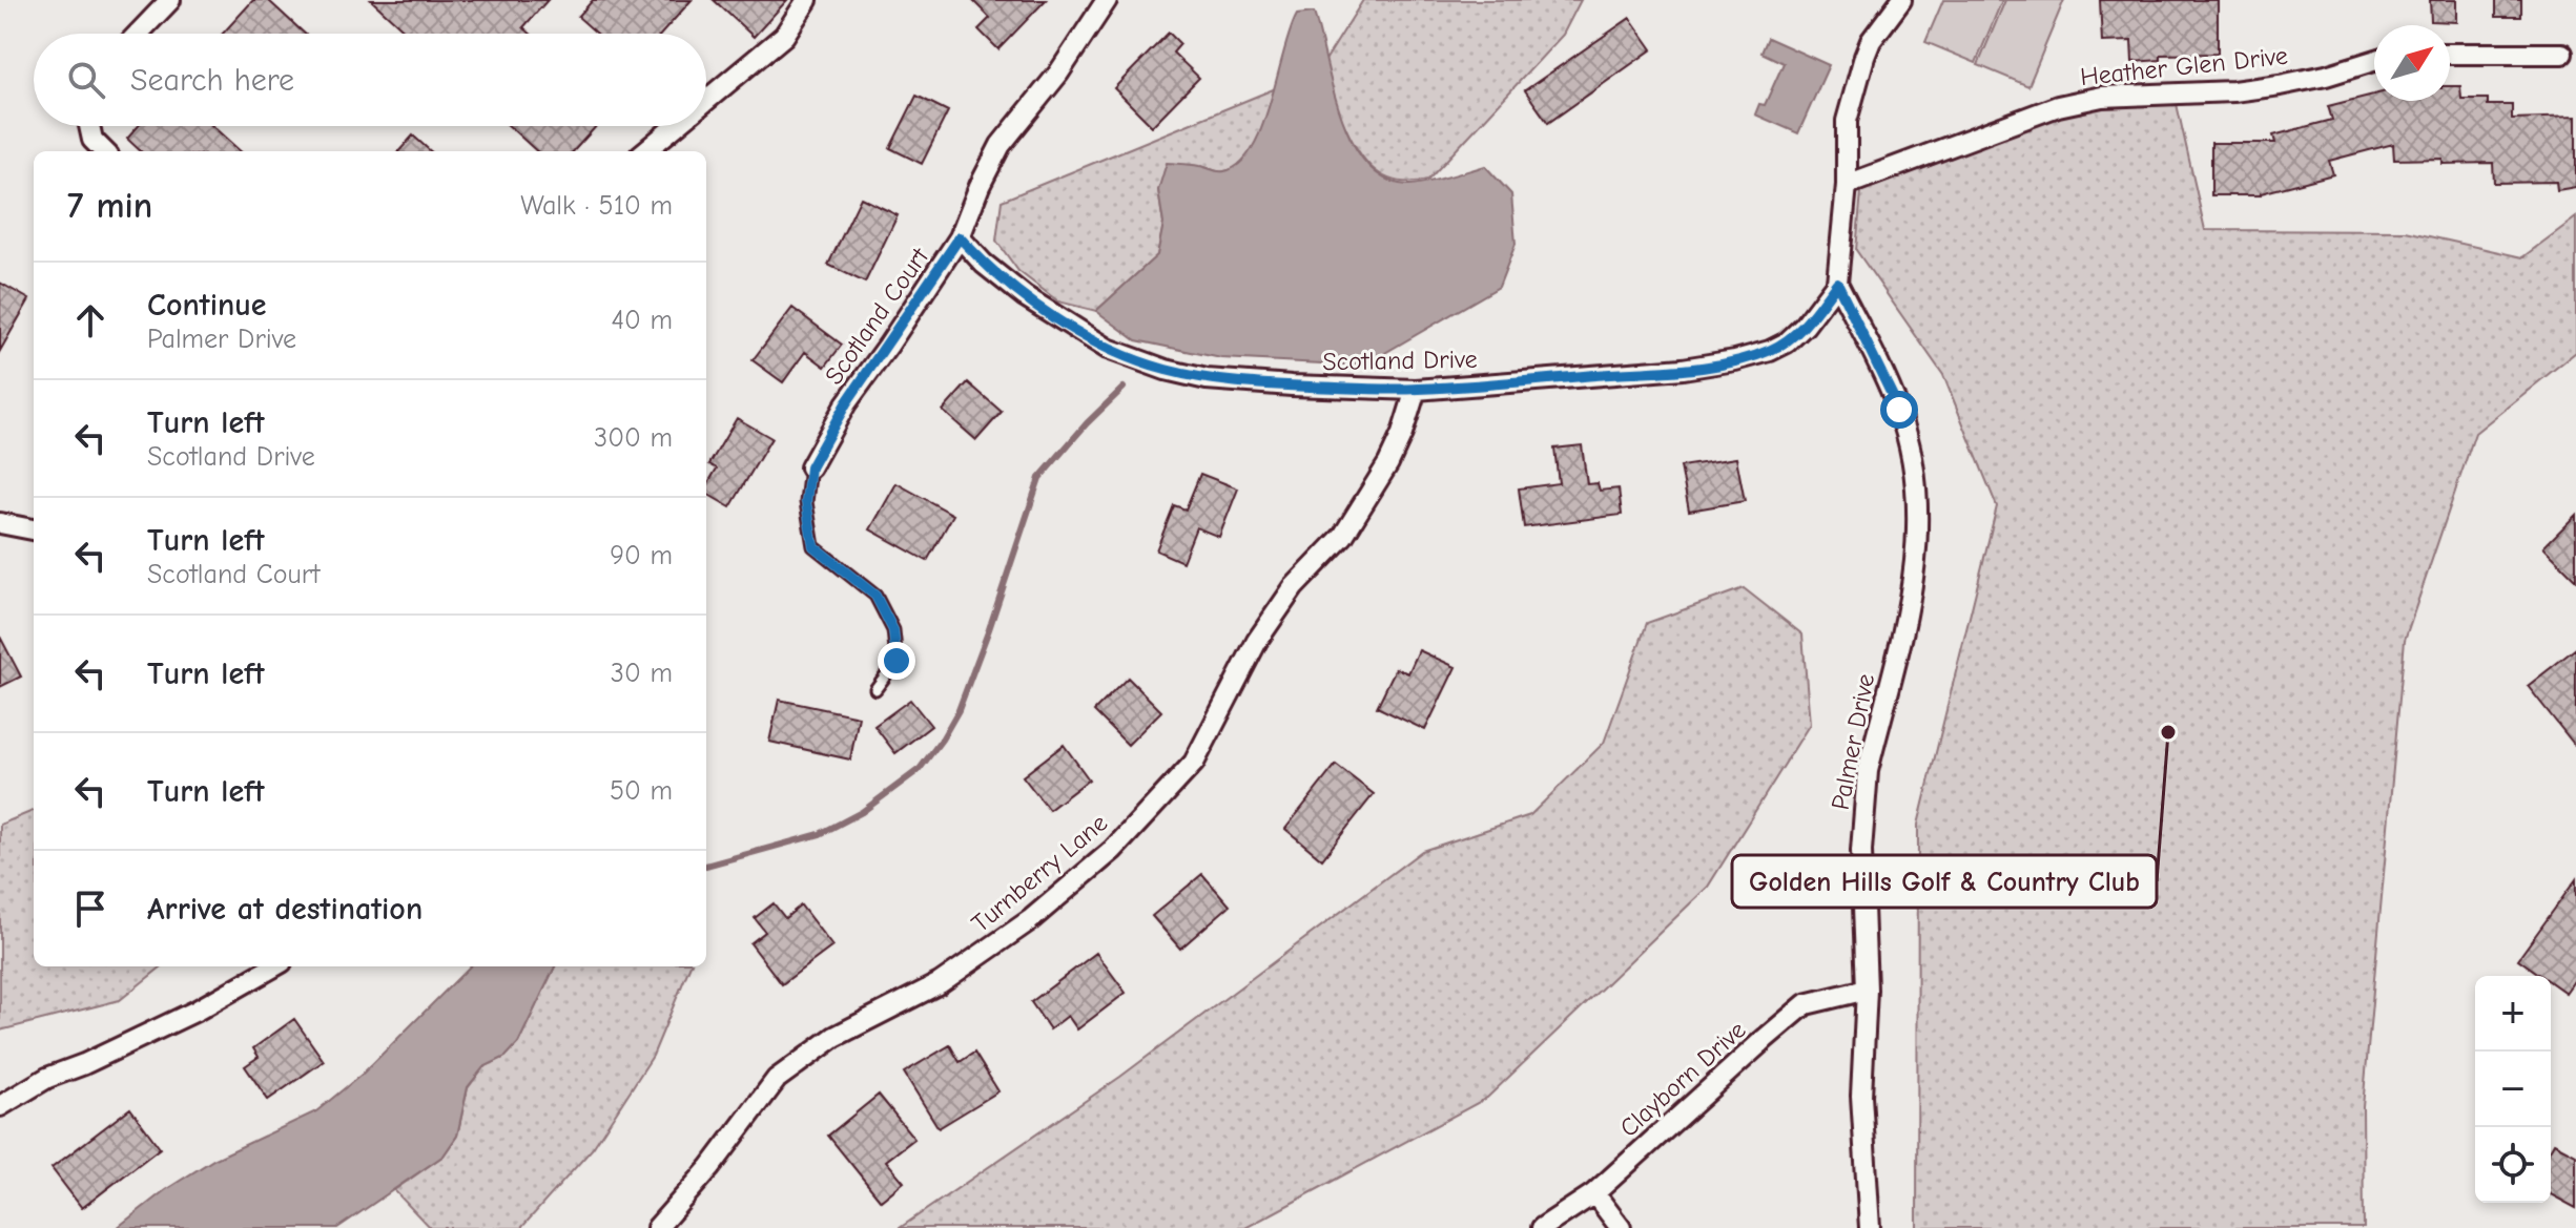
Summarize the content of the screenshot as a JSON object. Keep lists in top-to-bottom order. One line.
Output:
{"streets":{"street":["Heather Glen Drive","Scotland Court","Scotland Drive","Palmer Drive","Turnberry Lane","Clayborn Drive"]},"crossings":[["Scotland Court","Scotland Drive"],["Scotland Drive","Palmer Drive"],["Scotland Drive","Turnberry Lane"],["Palmer Drive","Clayborn Drive"]],"places":["Golden Hills Golf & Country Club"],"north":"top right","page":{"search":"Search here","heading":["7 min","Walk · 510 m"],"list":[["Continue","Palmer Drive","40 m"],["Turn left","Scotland Drive","300 m"],["Turn left","Scotland Court","90 m"],["Turn left","30 m"],["Turn left","50 m"],"Arrive at destination"],"map_buttons":["+","−"]}}
